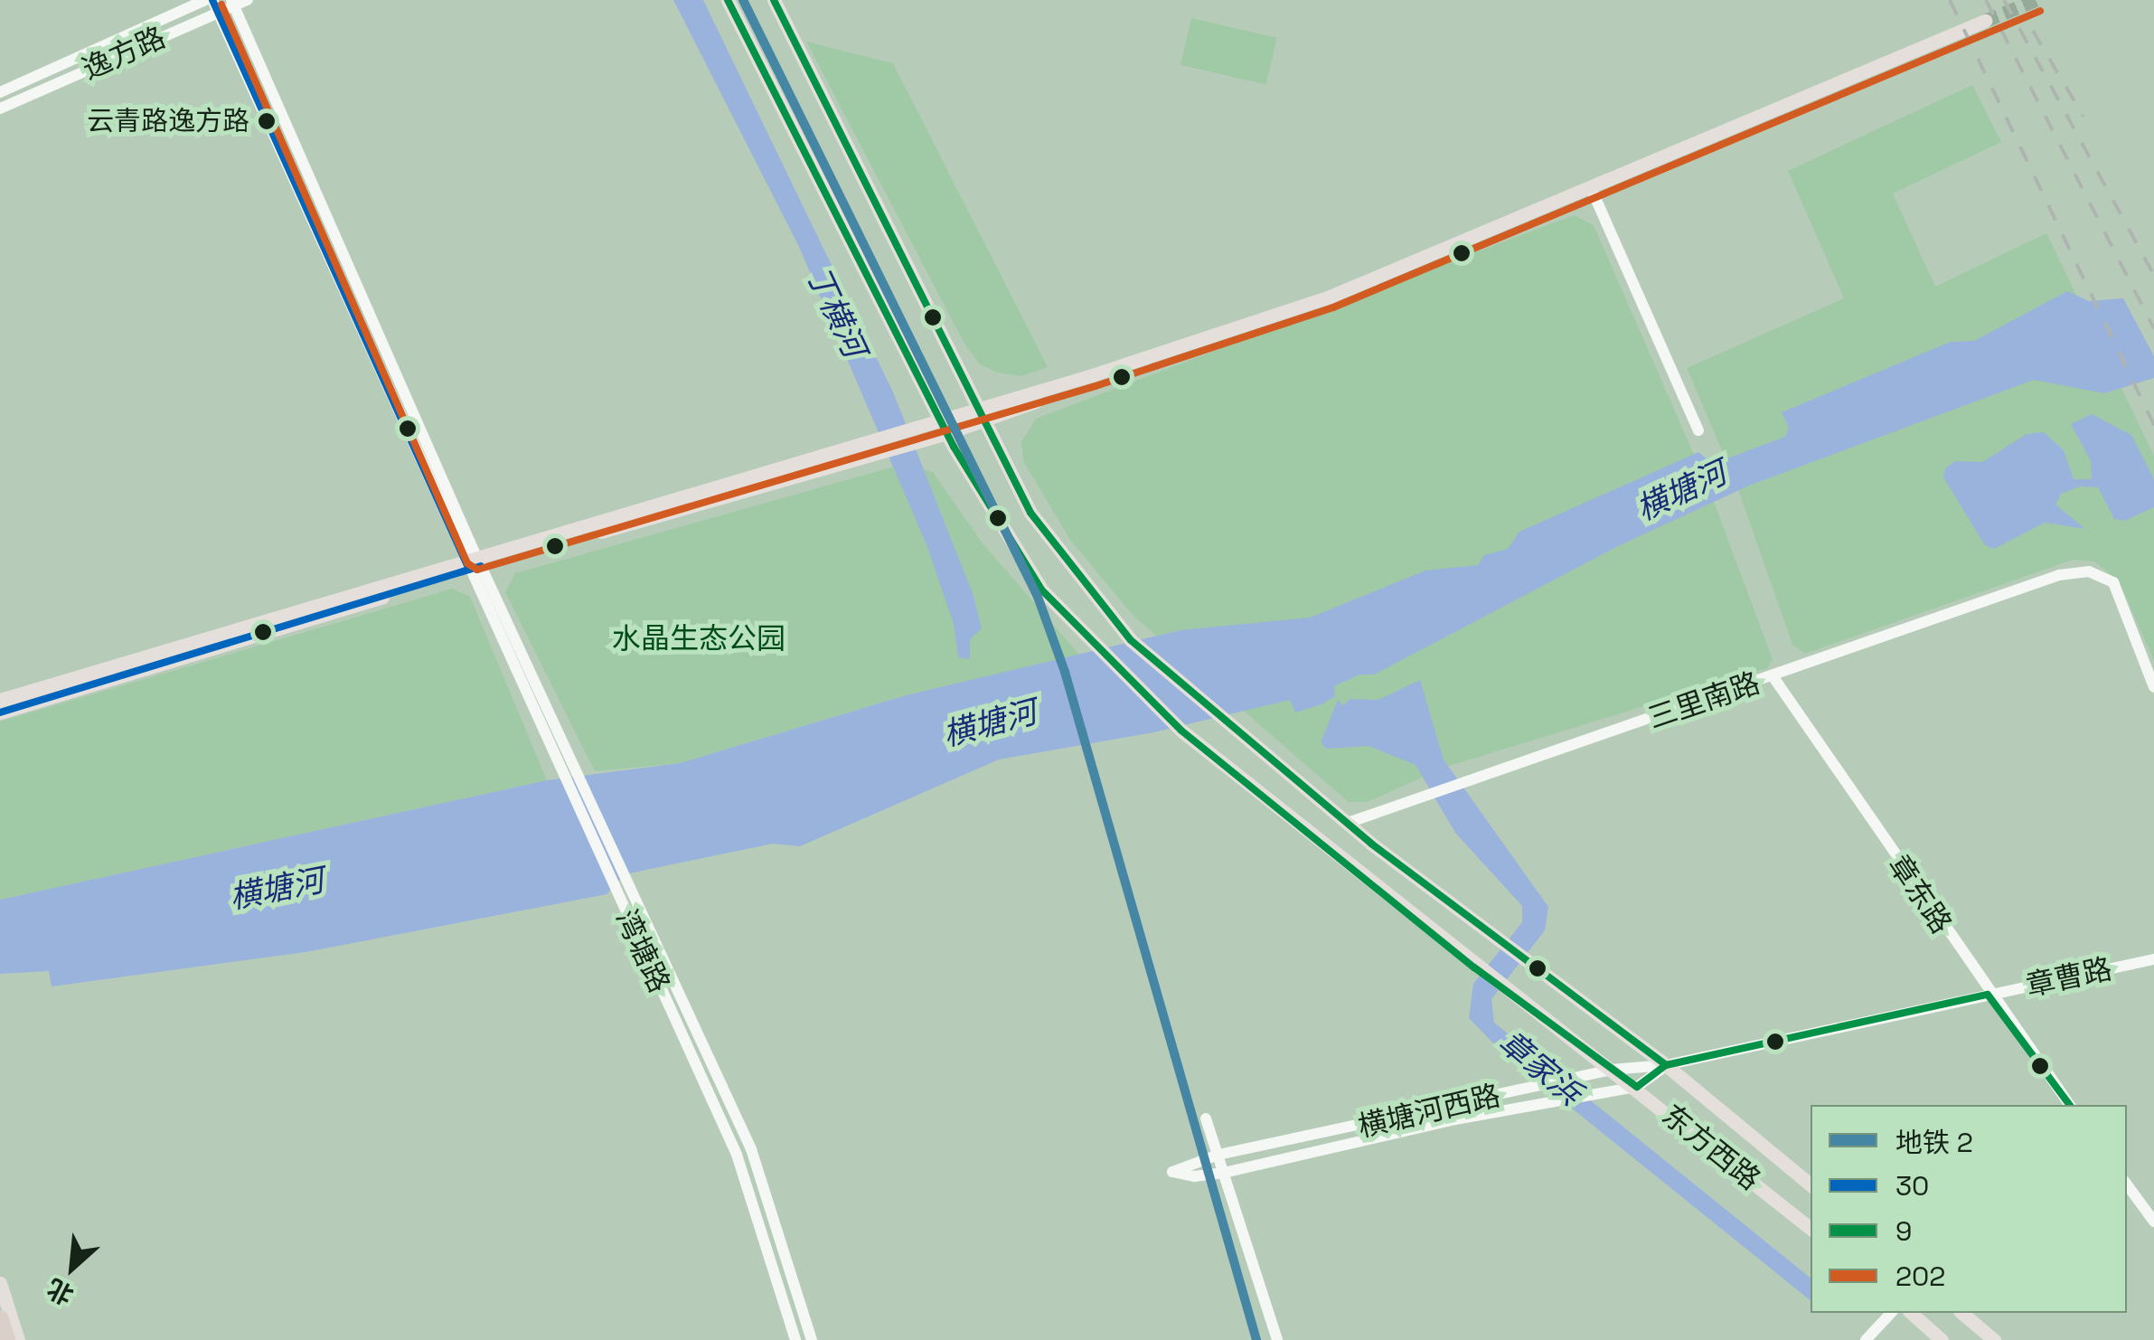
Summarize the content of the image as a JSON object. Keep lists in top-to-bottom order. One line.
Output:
{"streets":{"main road":["东方西路"],"street":["逸方路","三里南路","章东路","湾塘路","章曹路","横塘河西路"]},"crossings":[["三里南路","章东路"],["三里南路","东方西路"],["章东路","章曹路"],["章曹路","横塘河西路"],["章曹路","东方西路"],["横塘河西路","东方西路"]],"water":["丁横河","横塘河","章家浜"],"parks":["水晶生态公园"],"places":["云青路逸方路"],"lines":["metro line 2","transit line 30","transit line 9","transit line 202"],"legend":["地铁 2","30","9","202"],"north":"bottom left"}
